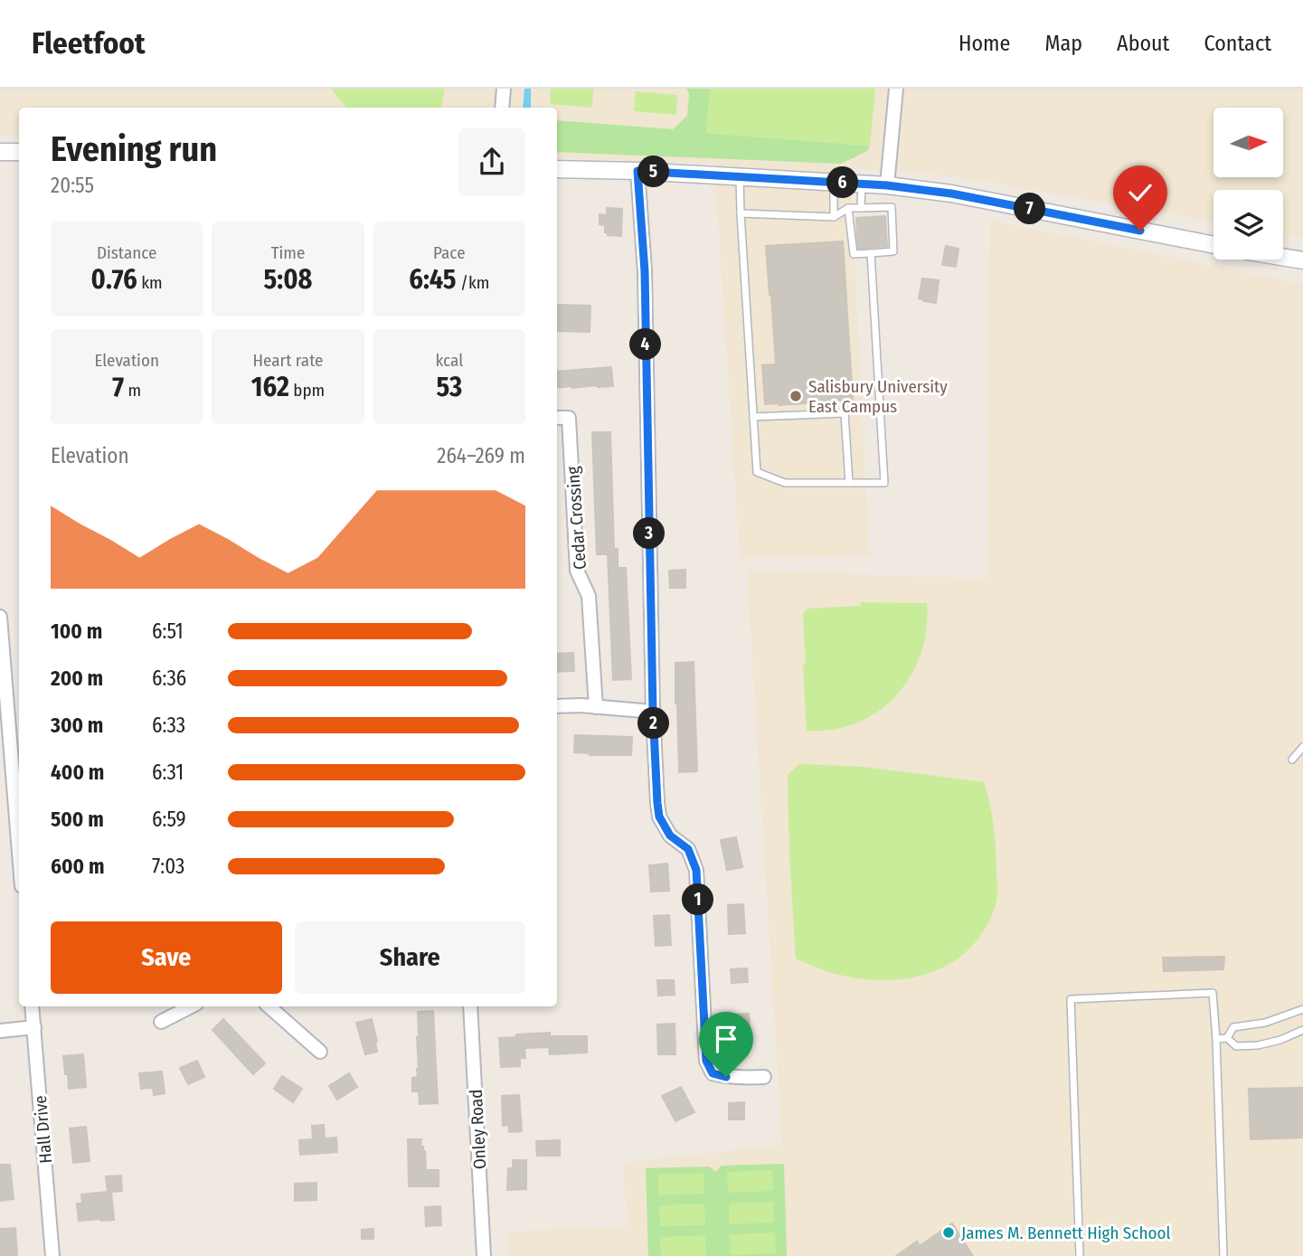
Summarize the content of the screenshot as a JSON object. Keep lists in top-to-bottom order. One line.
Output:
{"streets":{"street":["Cedar Crossing","Hall Drive","Onley Road"]},"places":["Salisbury University East Campus","James M. Bennett High School"],"north":"right","page":{"header":"Fleetfoot","nav":["Home","Map","About","Contact"],"heading":["Evening run","20:55"],"pins":["5","6","7","4","3","2","1"],"stats":[["Distance","0.76 km"],["Time","5:08"],["Pace","6:45 /km"],["Elevation","7 m"],["Heart rate","162 bpm"],["kcal","53"]],"chart":["Elevation","264–269 m"],"list":[{"name":"100 m","note":"6:51"},{"name":"200 m","note":"6:36"},{"name":"300 m","note":"6:33"},{"name":"400 m","note":"6:31"},{"name":"500 m","note":"6:59"},{"name":"600 m","note":"7:03"}],"buttons":["Save","Share"]}}
